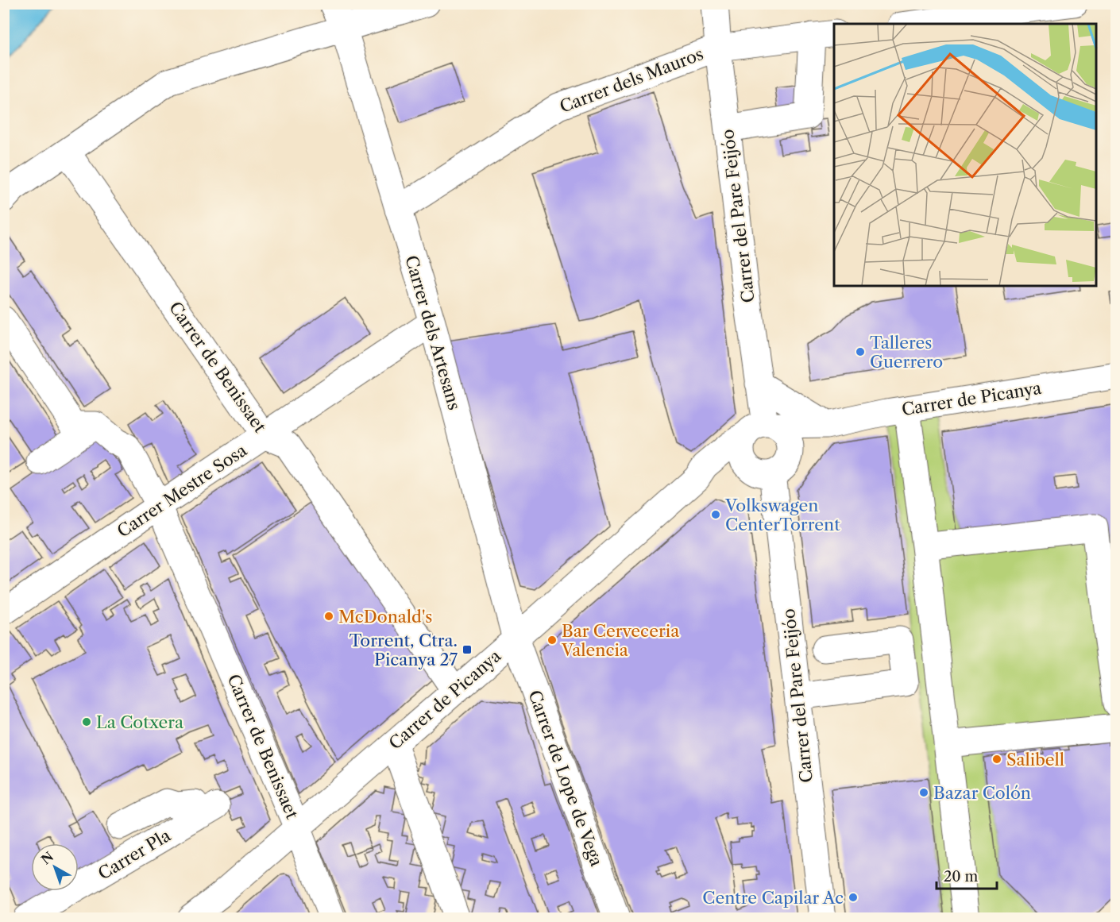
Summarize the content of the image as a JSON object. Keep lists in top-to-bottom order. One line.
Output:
{"streets":{"street":["Carrer dels Mauros","Carrer del Pare Feijóo","Carrer dels Artesans","Carrer de Benissaet","Carrer de Picanya","Carrer Mestre Sosa","Carrer de Lope de Vega","Carrer Pla"]},"crossings":[["Carrer dels Mauros","Carrer del Pare Feijóo"],["Carrer dels Mauros","Carrer dels Artesans"],["Carrer del Pare Feijóo","Carrer de Picanya"],["Carrer dels Artesans","Carrer de Picanya"],["Carrer dels Artesans","Carrer Mestre Sosa"],["Carrer dels Artesans","Carrer de Lope de Vega"],["Carrer de Benissaet","Carrer de Picanya"],["Carrer de Benissaet","Carrer Mestre Sosa"],["Carrer de Picanya","Carrer de Lope de Vega"]],"places":{"other":["Talleres Guerrero","Volkswagen CenterTorrent","McDonald's","Bar Cerveceria Valencia","La Cotxera","Salibell","Bazar Colón","Centre Capilar Ac"],"transit":["Torrent, Ctra. Picanya 27"]},"scale_bar":"20 m","north":"top left"}
